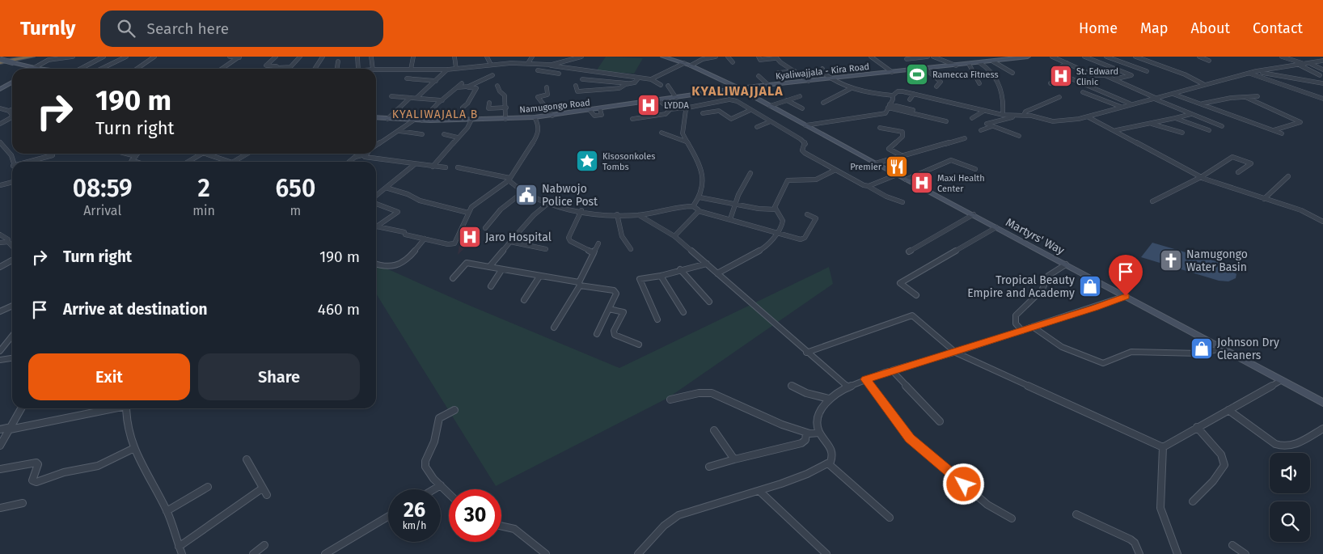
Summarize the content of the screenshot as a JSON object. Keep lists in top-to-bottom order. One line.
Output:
{"streets":{"main road":["Namugongo Road","Martyrs' Way"],"street":["Kyaliwajjala - Kira Road"]},"crossings":[["Kyaliwajjala - Kira Road","Namugongo Road"],["Kyaliwajjala - Kira Road","Martyrs' Way"],["Namugongo Road","Martyrs' Way"]],"districts":["KYALIWAJJALA","KYALIWAJALA B"],"places":{"sports":["Ramecca Fitness"],"hospital":["St. Edward Clinic","LYDDA","Maxi Health Center","Jaro Hospital"],"place":["Kisosonkoles Tombs"],"restaurant":["Premier"],"public building":["Nabwojo Police Post"],"church":["Namugongo Water Basin"],"shop":["Tropical Beauty Empire and Academy","Johnson Dry Cleaners"]},"page":{"header":"Turnly","search":"Search here","nav":["Home","Map","About","Contact"],"turn":["190 m","Turn right"],"eta":["08:59","Arrival","2","min","650","m"],"list":[{"name":"Turn right","value":"190 m"},{"name":"Arrive at destination","value":"460 m"}],"buttons":["Exit","Share"],"speed":"26 km/h","limit":"30"}}
